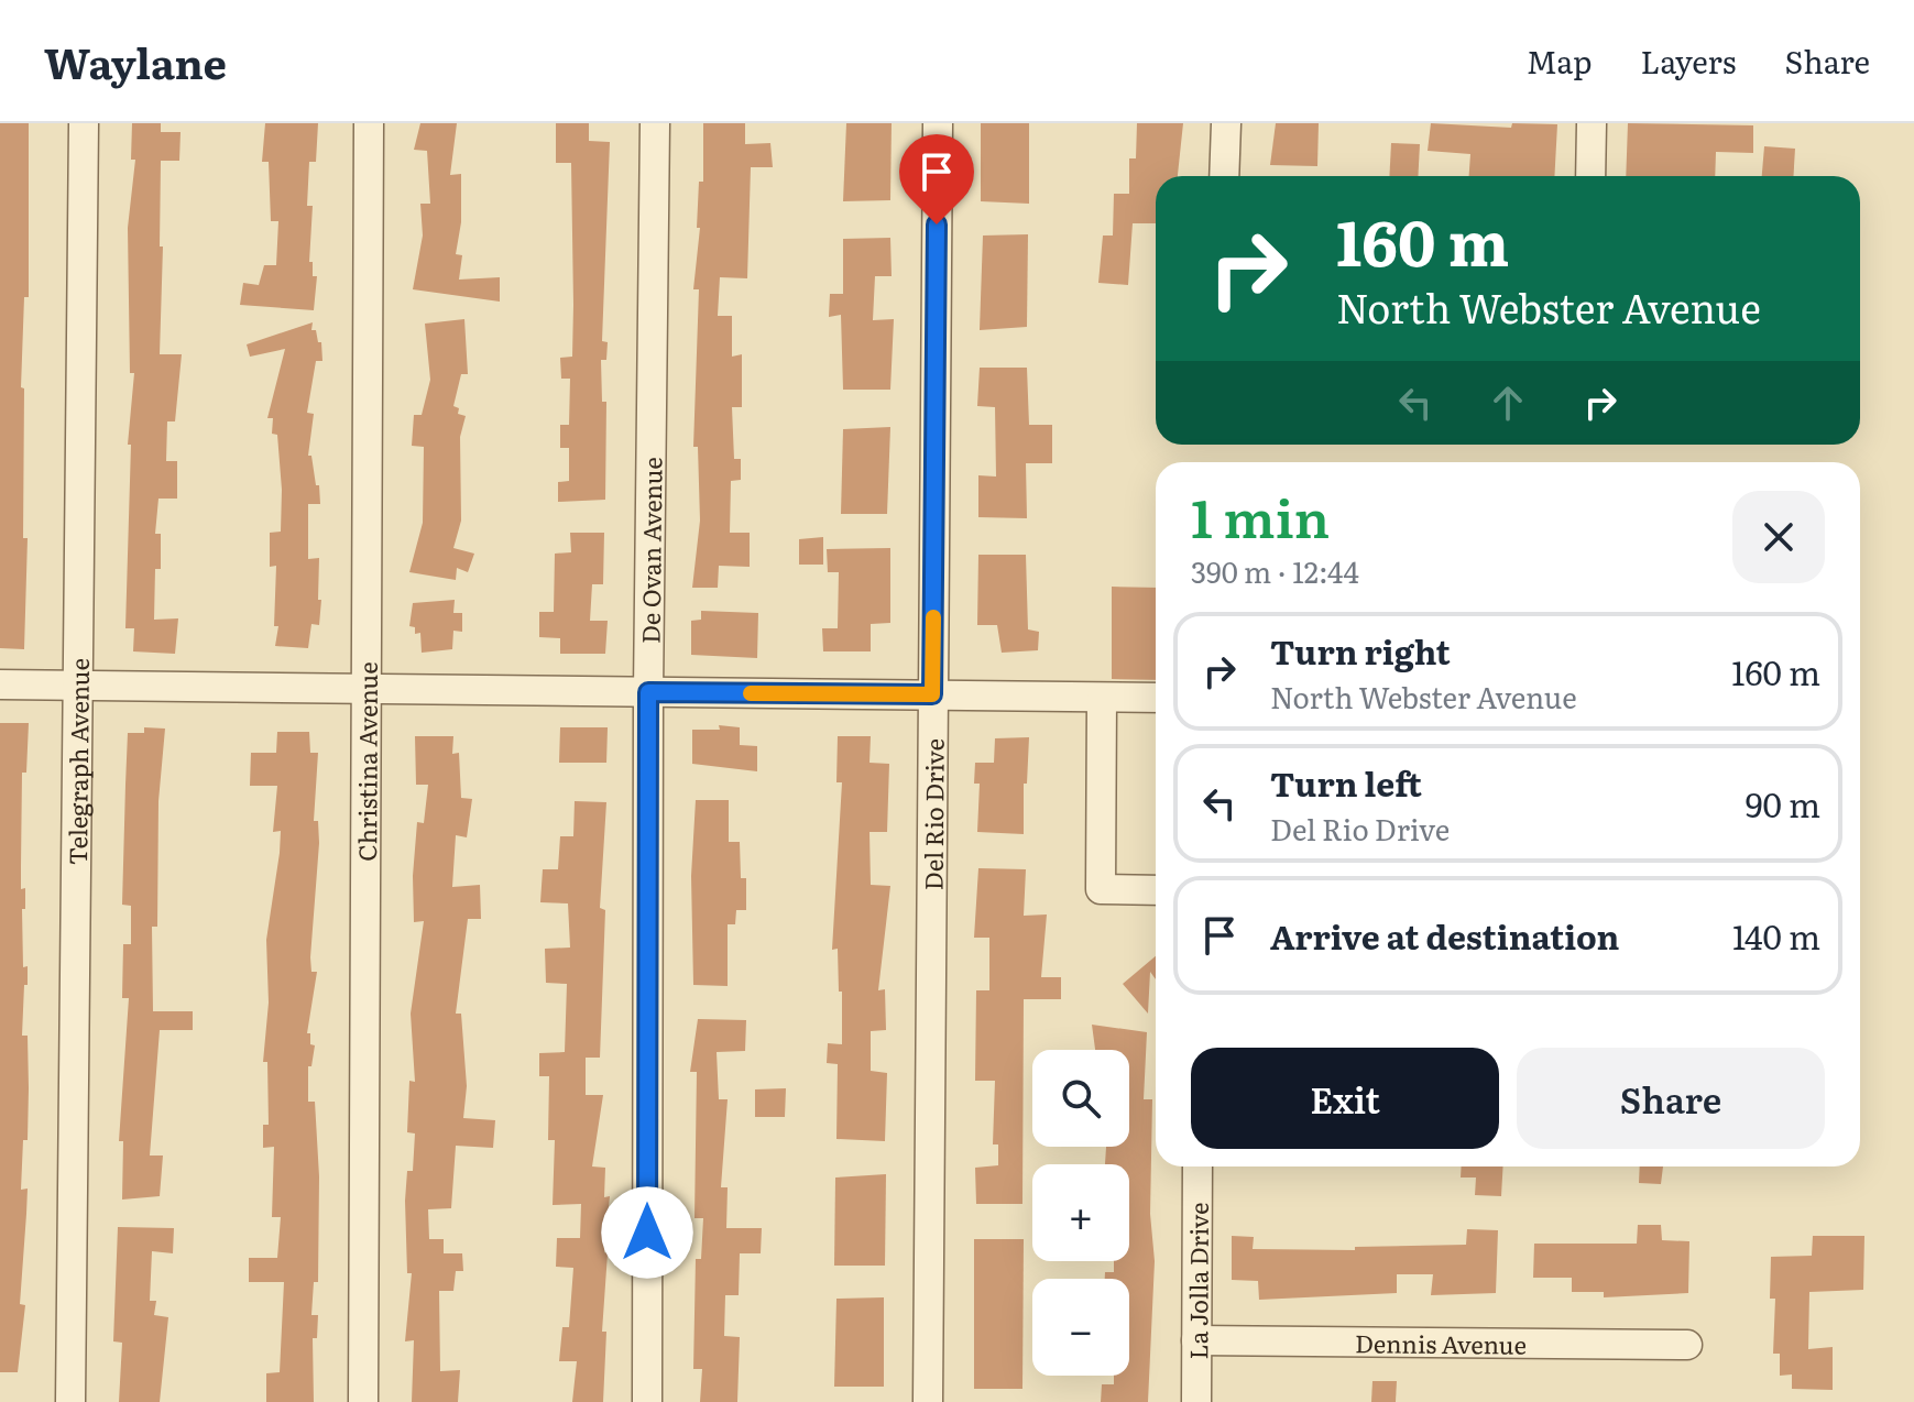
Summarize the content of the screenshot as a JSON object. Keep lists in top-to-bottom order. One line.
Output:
{"streets":{"street":["De Ovan Avenue","Telegraph Avenue","Christina Avenue","Del Rio Drive","La Jolla Drive","Dennis Avenue"]},"crossings":[["La Jolla Drive","Dennis Avenue"]],"page":{"header":"Waylane","nav":["Map","Layers","Share"],"turn":["160 m","North Webster Avenue"],"heading":["1 min","390 m · 12:44"],"list":[{"name":"Turn right","note":"North Webster Avenue","value":"160 m"},{"name":"Turn left","note":"Del Rio Drive","value":"90 m"},{"name":"Arrive at destination","value":"140 m"}],"buttons":["Exit","Share"],"map_buttons":["+","−"]}}
